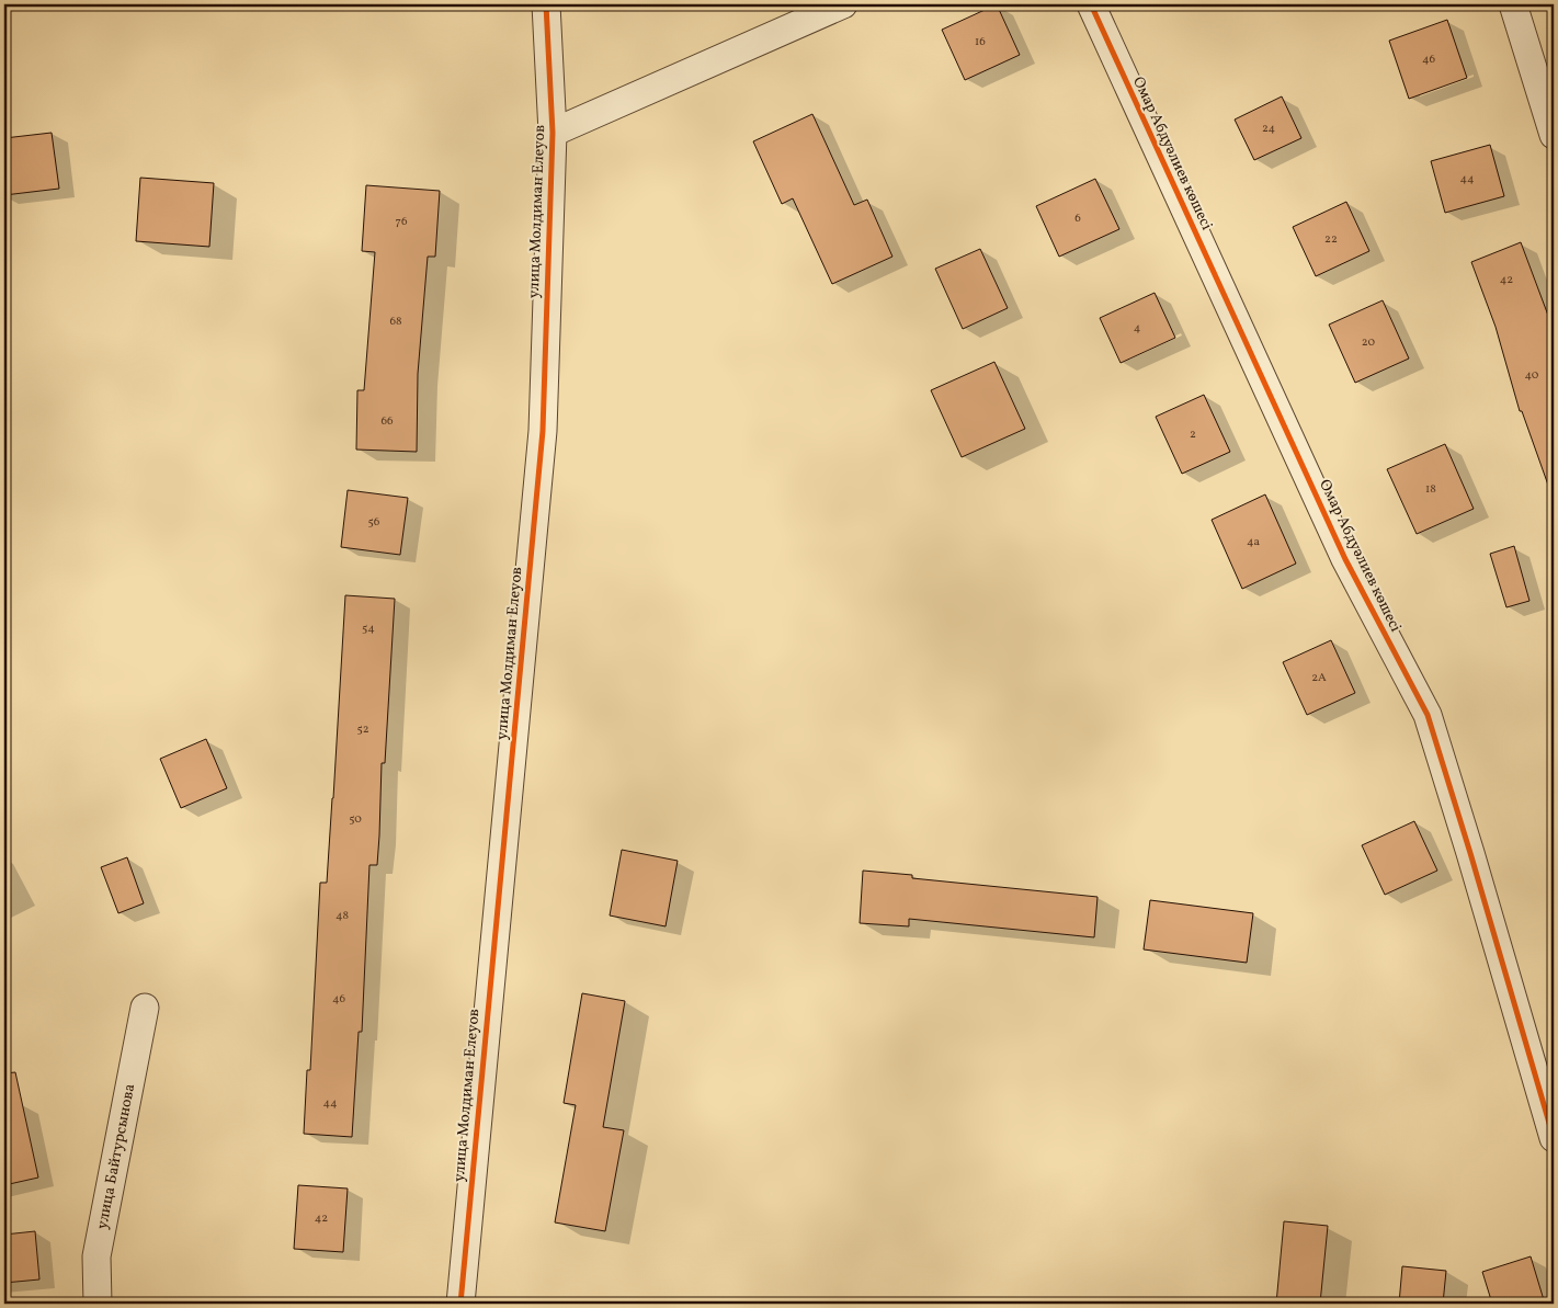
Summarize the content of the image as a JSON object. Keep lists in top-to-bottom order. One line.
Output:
{"streets":{"street":["Омар Абдуәлиев көшесі","улица Молдиман Елеуов","улица Байтурсынова"]},"house_numbers":["16","46","24","44","6","76","22","42","68","4","20","40","66","2","18","56","4а","54","2А","52","50","48","46","44","42"]}
